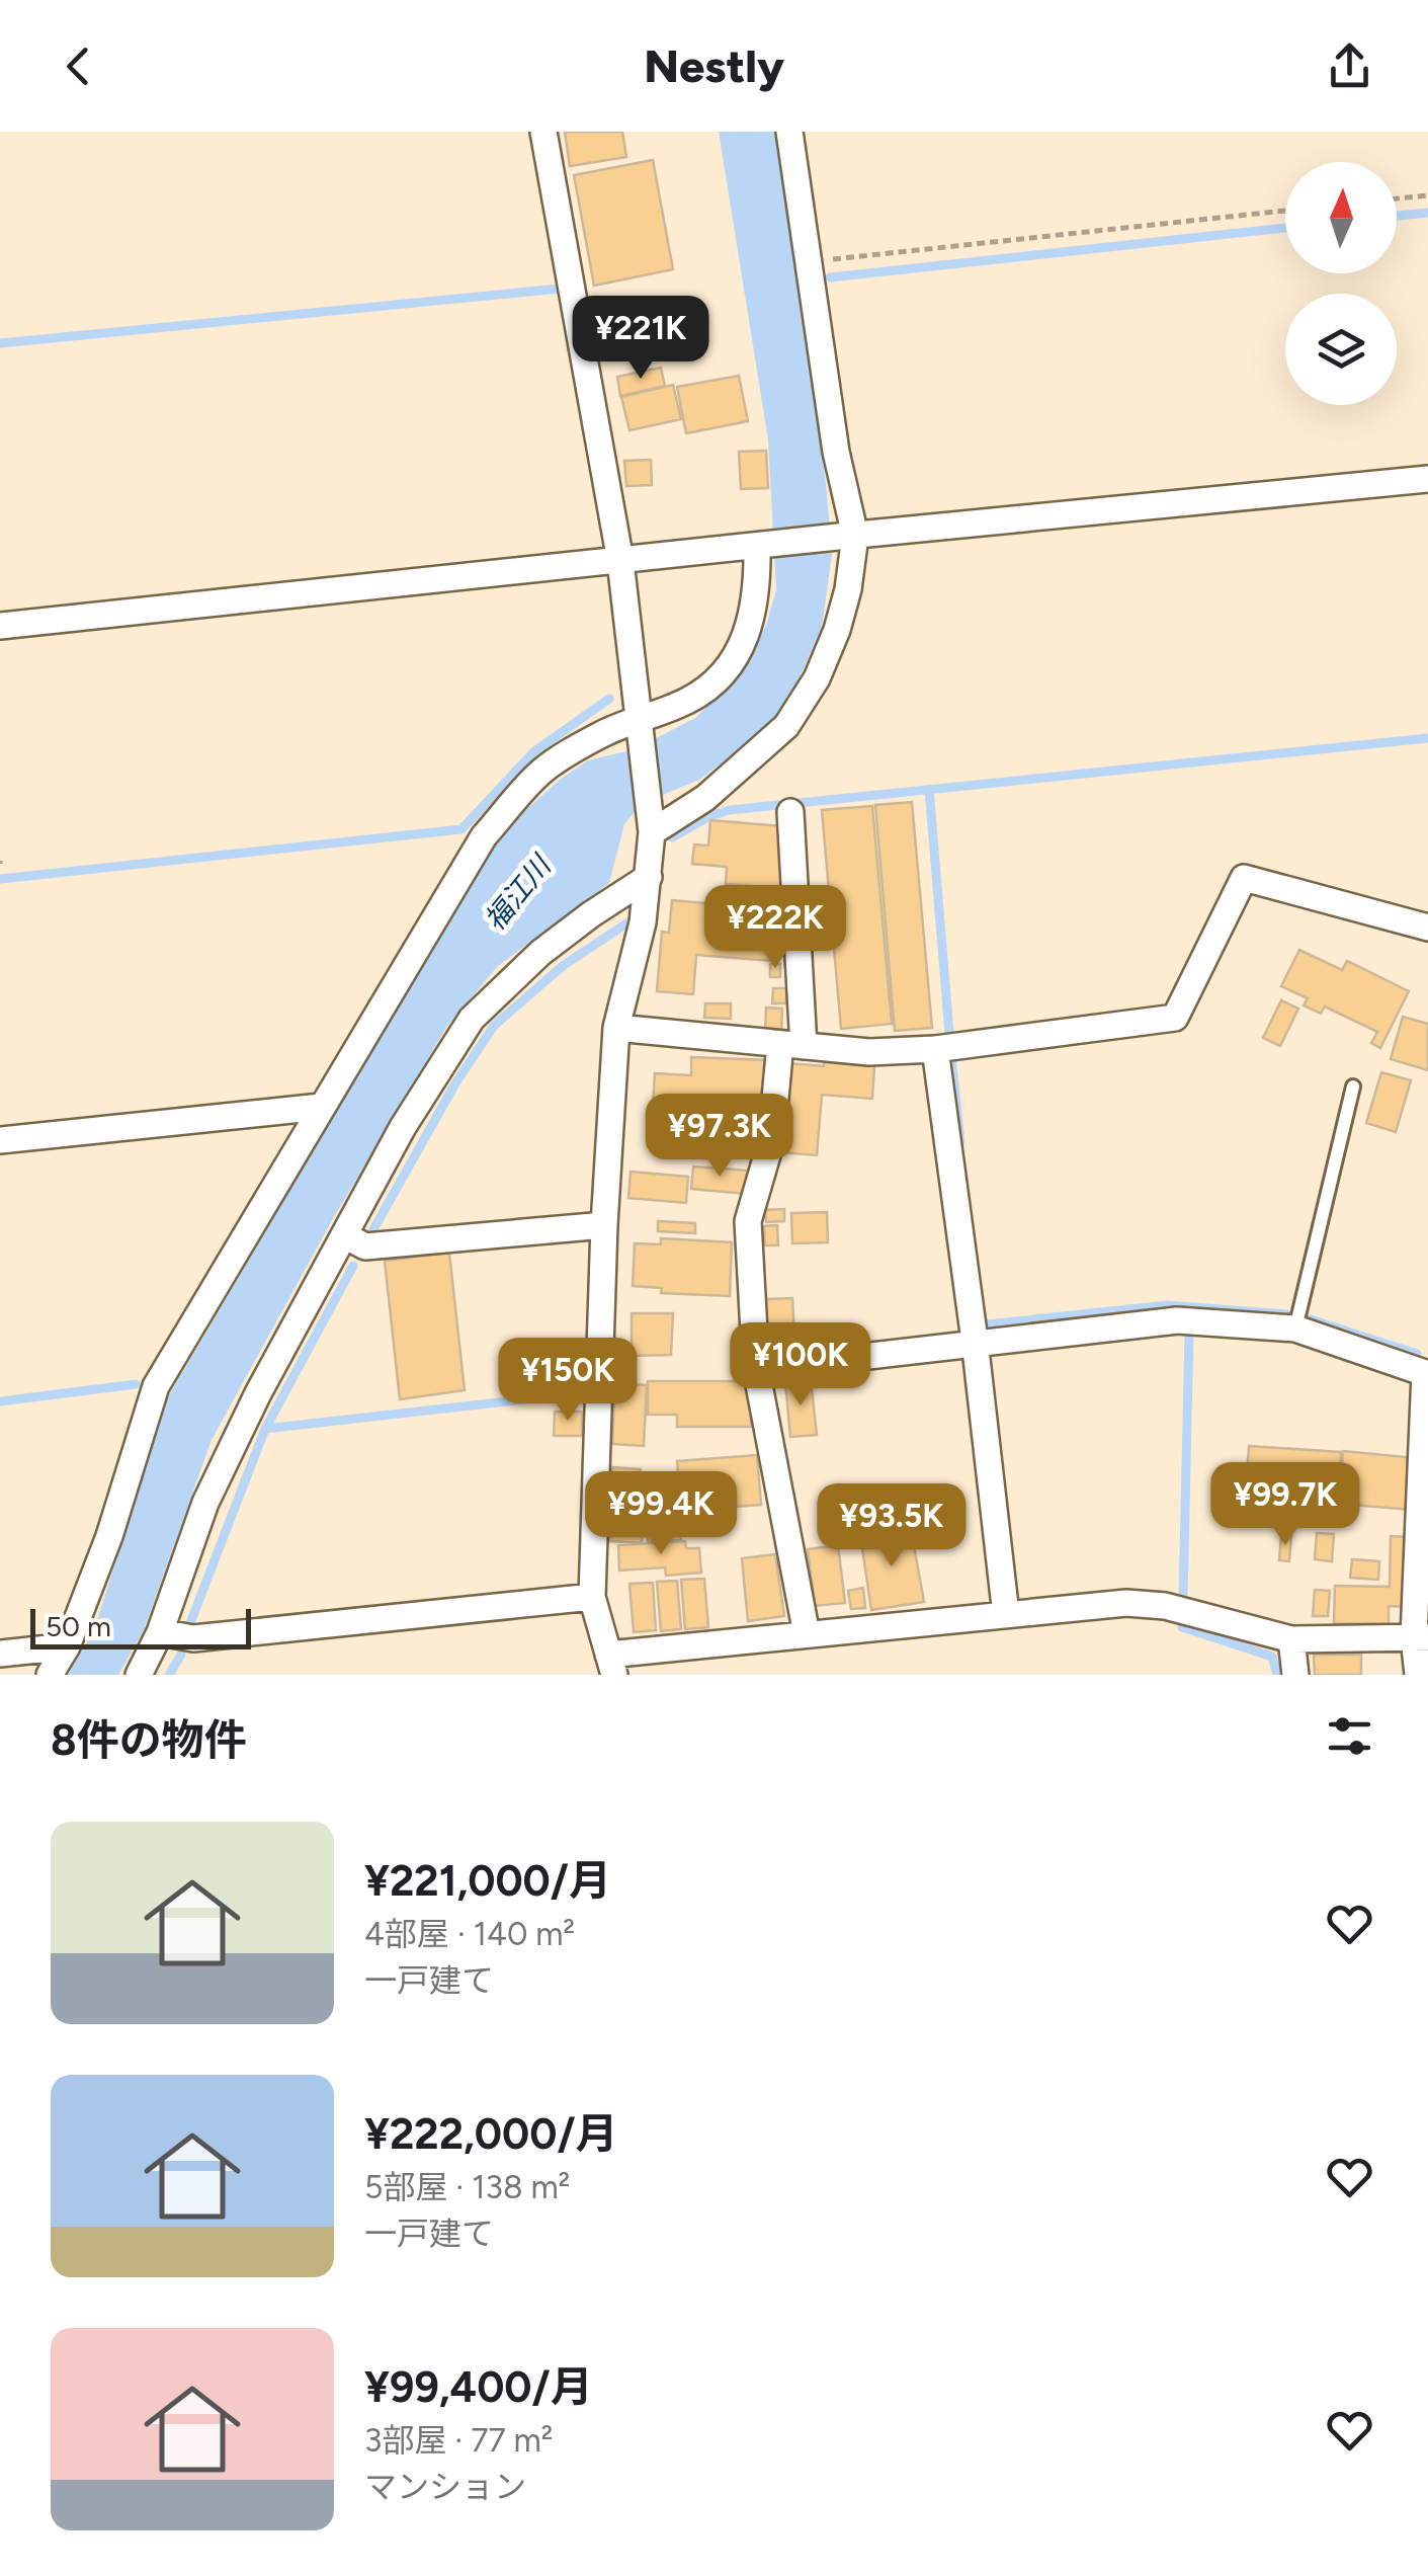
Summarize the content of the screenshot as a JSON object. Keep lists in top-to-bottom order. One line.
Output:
{"water":["福江川"],"scale_bar":"50 m","north":"top","page":{"header":"Nestly","price":["¥221K","¥222K","¥97.3K","¥100K","¥150K","¥99.7K","¥99.4K","¥93.5K"],"scale":"50 m","heading":"8件の物件","list":[{"name":"¥221,000/月","note":"4部屋 · 140 m² · 一戸建て"},{"name":"¥222,000/月","note":"5部屋 · 138 m² · 一戸建て"},{"name":"¥99,400/月","note":"3部屋 · 77 m² · マンション"}]}}
